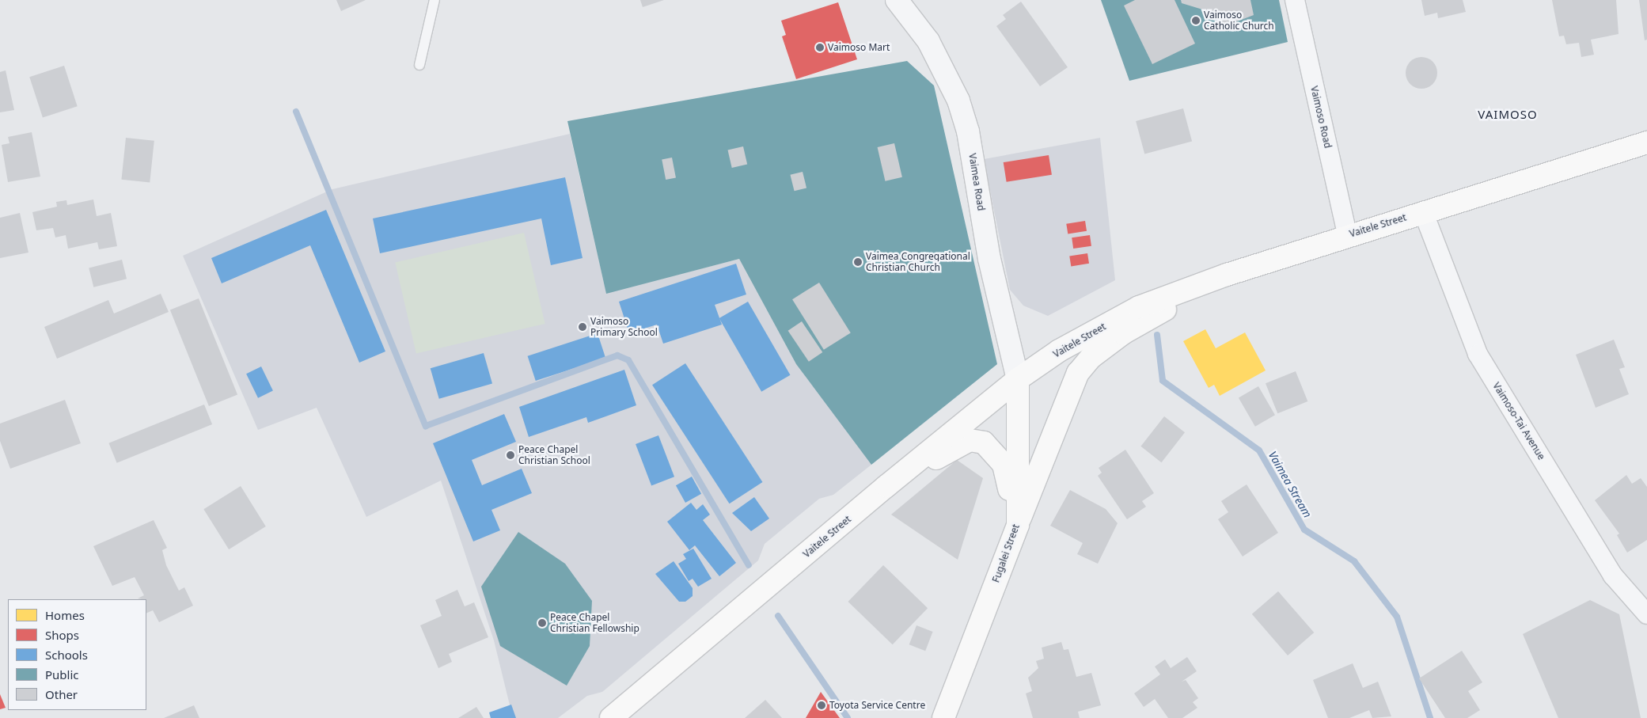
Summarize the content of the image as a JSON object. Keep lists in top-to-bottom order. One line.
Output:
{"streets":{"main road":["Vaitele Street","Fugalei Street"],"street":["Vaimoso Road","Vaimea Road","Vaimoso-Tai Avenue"]},"crossings":[["Vaimoso Road","Vaitele Street"],["Vaimea Road","Vaitele Street"],["Vaimea Road","Fugalei Street"],["Vaitele Street","Vaimoso-Tai Avenue"],["Vaitele Street","Fugalei Street"]],"districts":["VAIMOSO"],"water":["Vaimea Stream"],"places":["Vaimoso Catholic Church","Vaimoso Mart","Vaimea Congregational Christian Church","Vaimoso Primary School","Peace Chapel Christian School","Peace Chapel Christian Fellowship","Toyota Service Centre"],"legend":["Homes","Shops","Schools","Public","Other"]}
